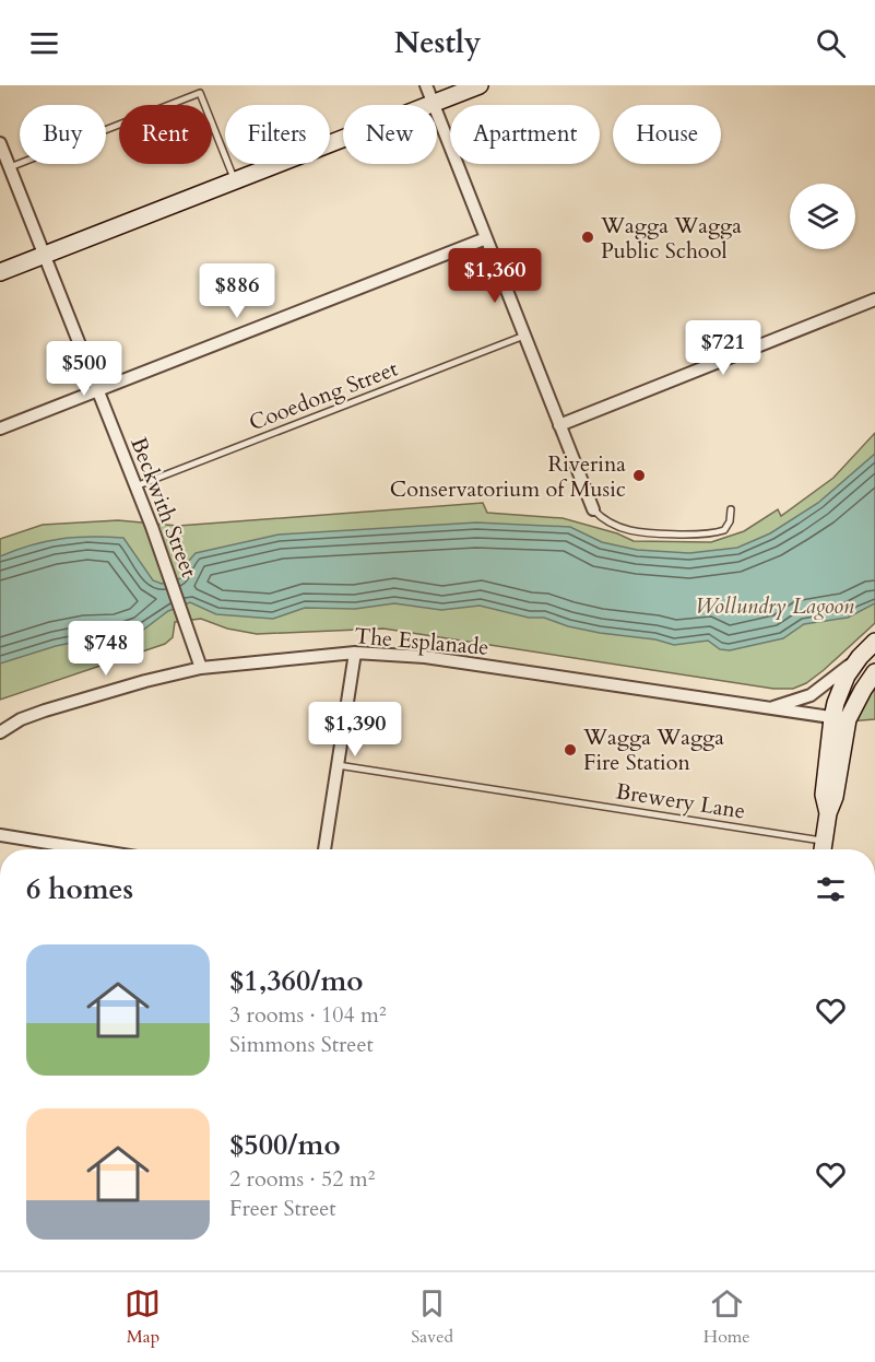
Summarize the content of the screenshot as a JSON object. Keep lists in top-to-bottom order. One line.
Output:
{"streets":{"street":["Beckwith Street","The Esplanade"],"lane":["Cooedong Street","Brewery Lane"]},"crossings":[["Cooedong Street","Beckwith Street"],["Beckwith Street","The Esplanade"]],"parks":["Wollundry Lagoon"],"places":["Wagga Wagga Public School","Riverina Conservatorium of Music","Wagga Wagga Fire Station"],"page":{"header":"Nestly","chip":["Buy","Rent","Filters","New","Apartment","House"],"price":["$1,360","$886","$721","$500","$748","$1,390"],"heading":"6 homes","list":[{"name":"$1,360/mo","note":"3 rooms · 104 m² · Simmons Street"},{"name":"$500/mo","note":"2 rooms · 52 m² · Freer Street"}],"tabs":["Map","Saved","Home"]}}
